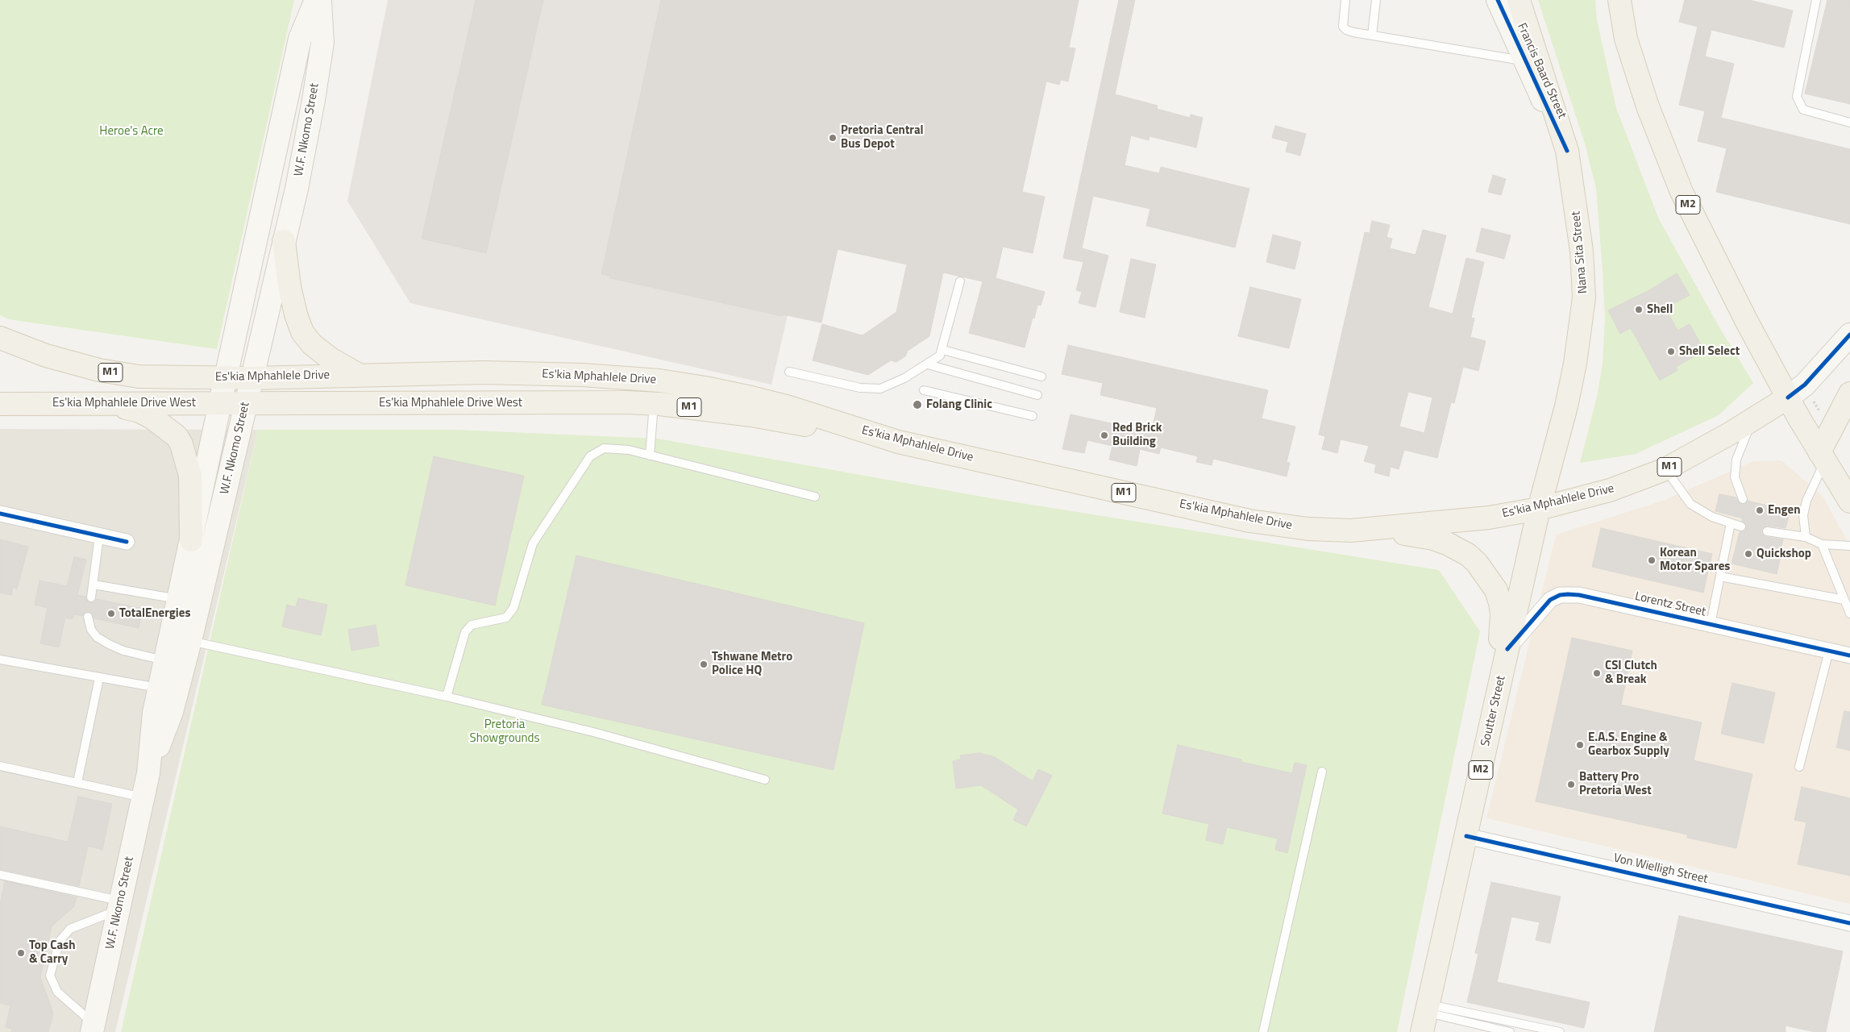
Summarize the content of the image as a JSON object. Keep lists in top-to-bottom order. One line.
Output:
{"streets":{"main road":["Francis Baard Street","W.F. Nkomo Street","M2","Nana Sita Street","M1","Es'kia Mphahlele Drive","Es'kia Mphahlele Drive West","Soutter Street"],"street":["Lorentz Street","Von Wielligh Street"]},"crossings":[["Francis Baard Street","Nana Sita Street"],["W.F. Nkomo Street","Es'kia Mphahlele Drive"],["W.F. Nkomo Street","Es'kia Mphahlele Drive West"],["M2","Es'kia Mphahlele Drive"],["Nana Sita Street","Es'kia Mphahlele Drive"],["Nana Sita Street","Soutter Street"],["Es'kia Mphahlele Drive","Es'kia Mphahlele Drive West"],["Es'kia Mphahlele Drive","Soutter Street"],["Lorentz Street","Soutter Street"],["Soutter Street","Von Wielligh Street"]],"parks":["Heroe's Acre","Pretoria Showgrounds"],"places":["Pretoria Central Bus Depot","Shell","Shell Select","Folang Clinic","Red Brick Building","Engen","Quickshop","Korean Motor Spares","TotalEnergies","Tshwane Metro Police HQ","CSI Clutch & Break","E.A.S. Engine & Gearbox Supply","Battery Pro Pretoria West","Top Cash & Carry"]}
